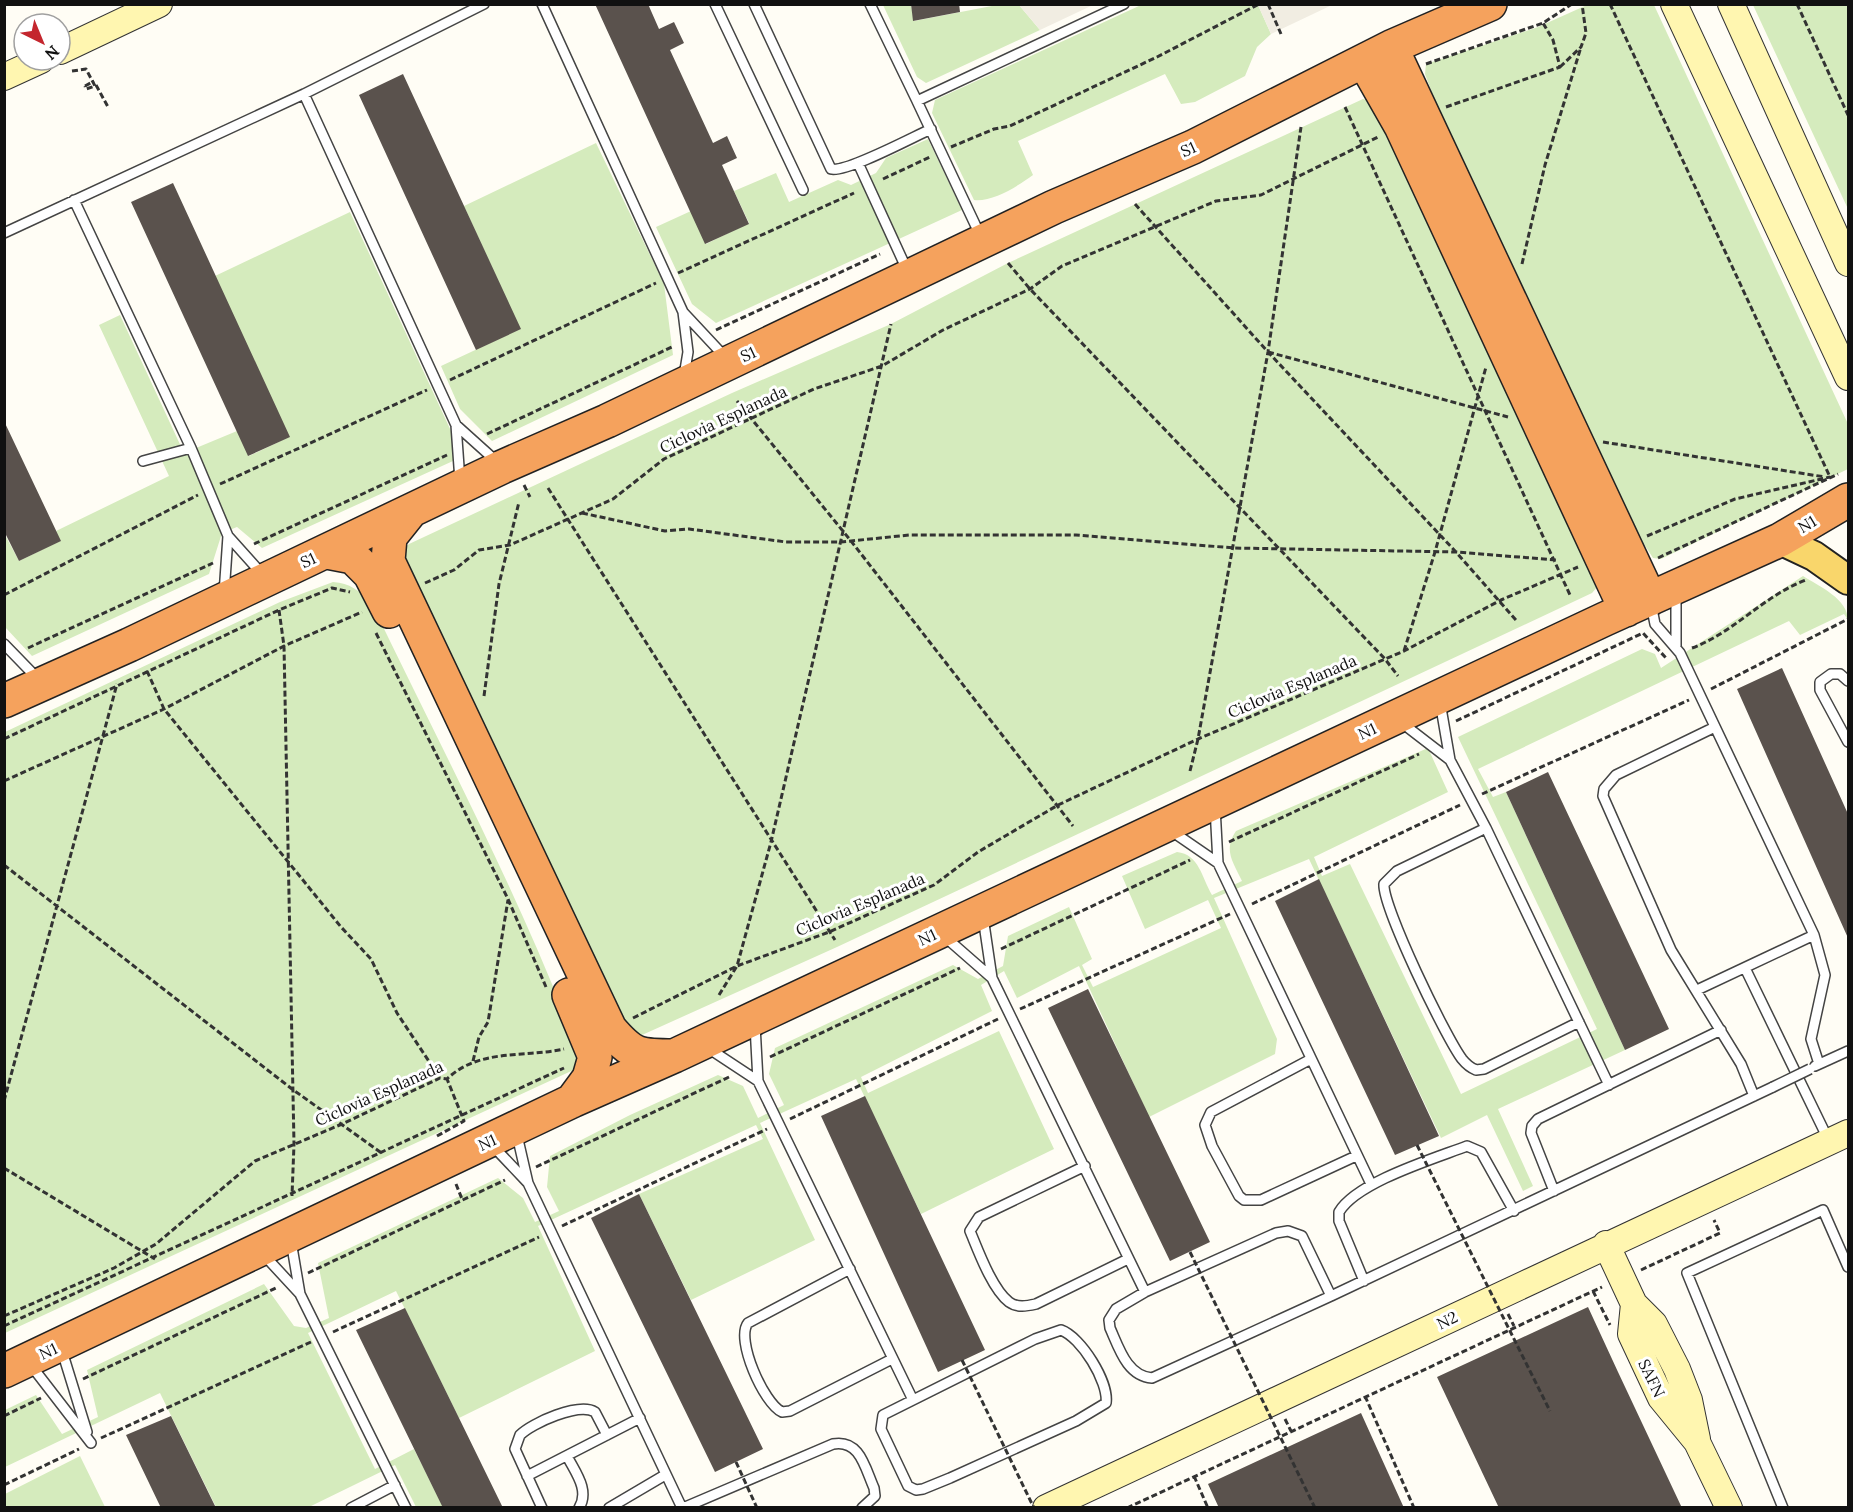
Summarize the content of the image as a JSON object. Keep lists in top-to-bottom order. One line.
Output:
{"streets":{"highway":["S1","N1"],"main road":["N2","SAFN"],"path":["Ciclovia Esplanada"]},"crossings":[["N2","SAFN"]],"north":"bottom right"}
